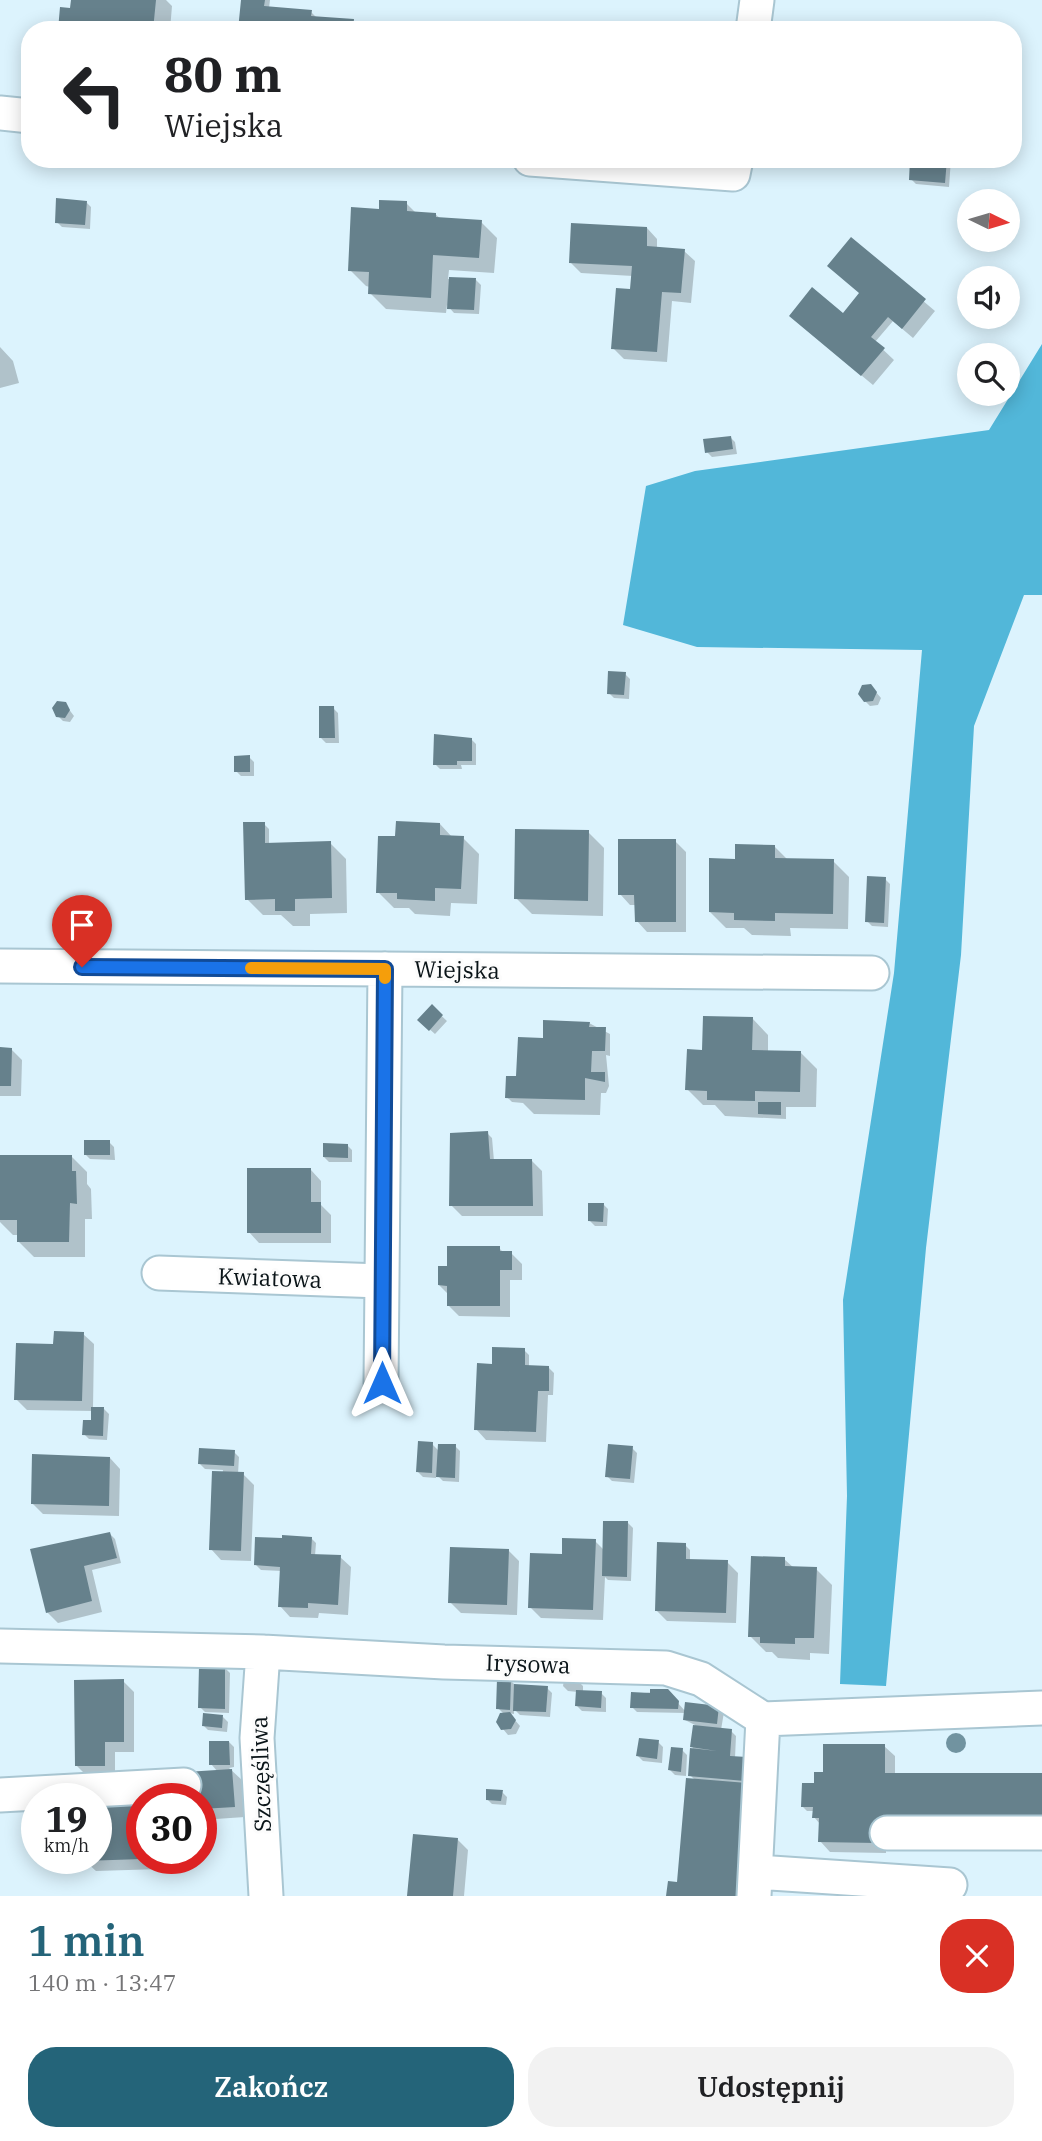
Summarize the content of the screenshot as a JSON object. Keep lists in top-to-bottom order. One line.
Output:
{"streets":{"street":["Wiejska","Kwiatowa","Irysowa","Szczęśliwa"]},"crossings":[["Irysowa","Szczęśliwa"]],"north":"right","page":{"turn":["80 m","Wiejska"],"speed":"19 km/h","limit":"30","heading":["1 min","140 m · 13:47"],"buttons":["Zakończ","Udostępnij"]}}
